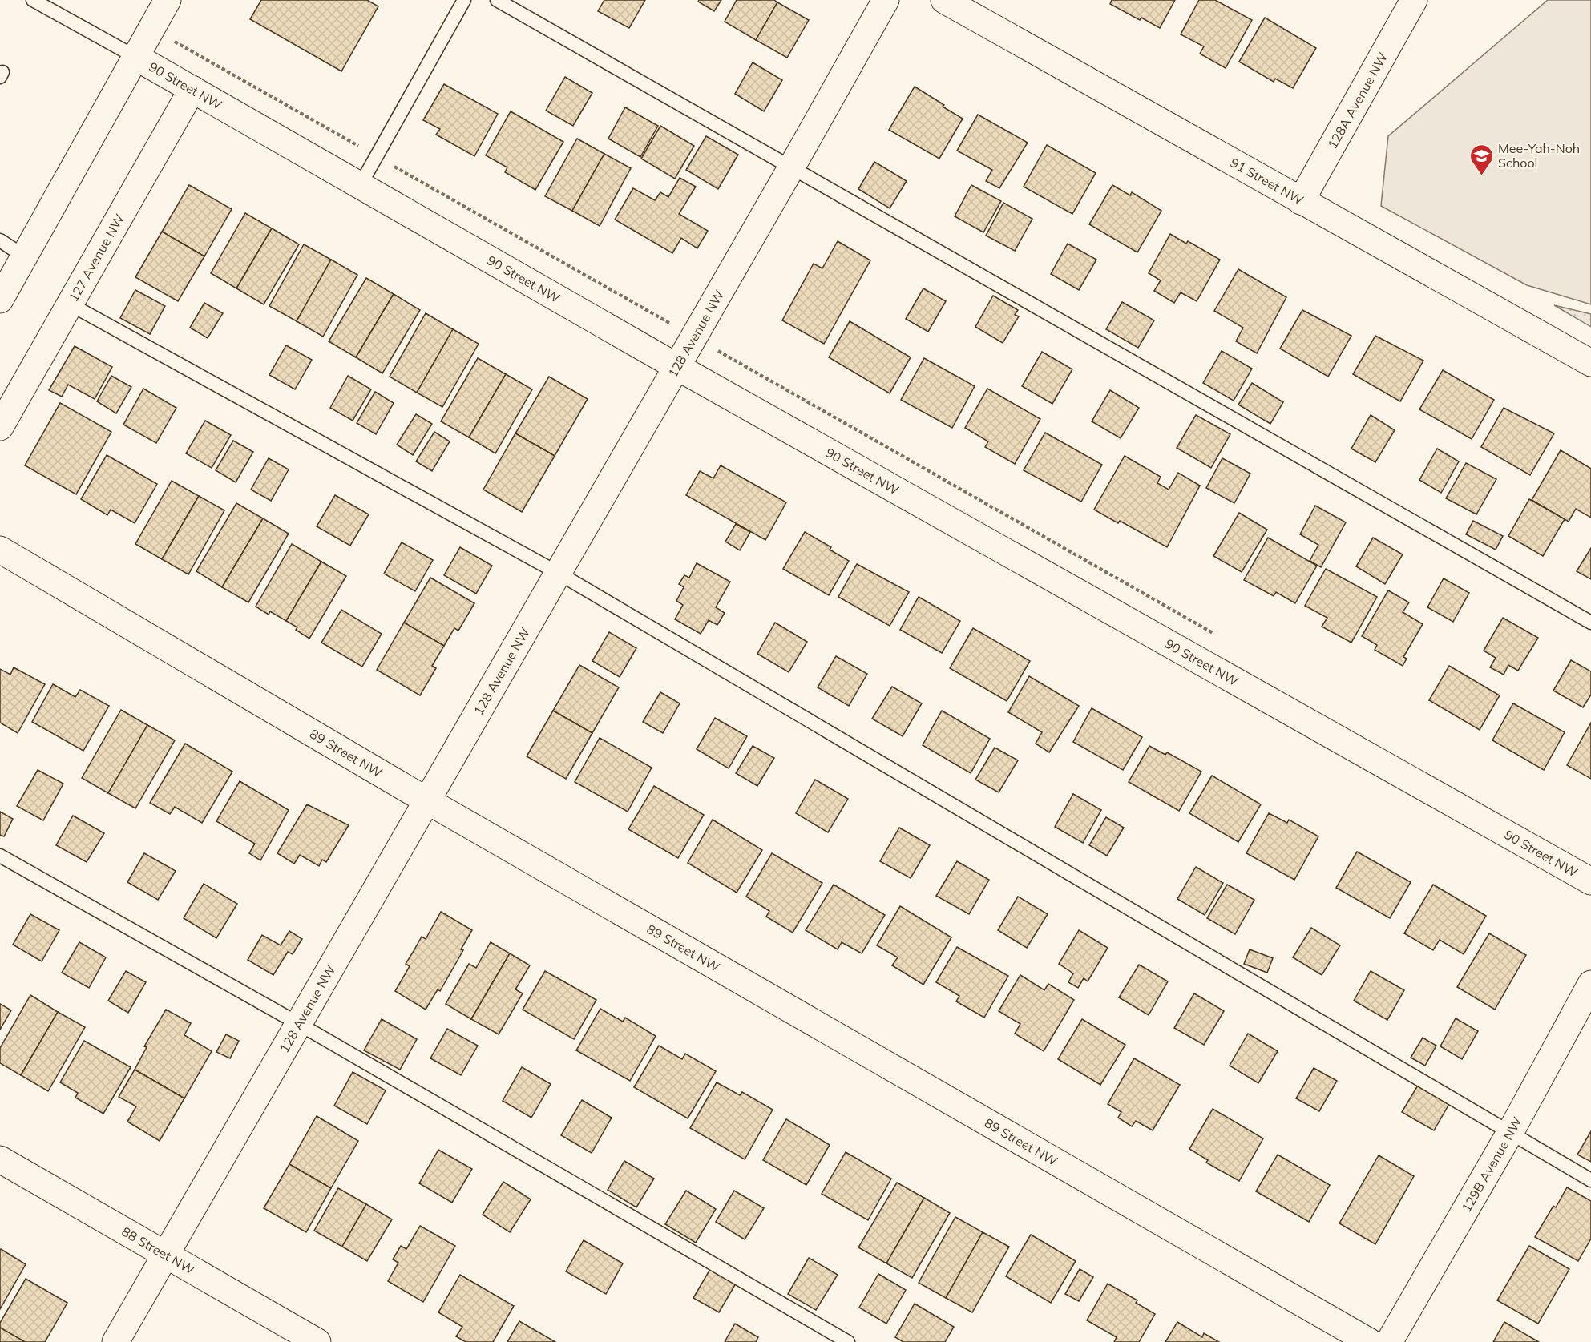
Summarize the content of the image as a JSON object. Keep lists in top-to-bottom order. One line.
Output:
{"streets":{"street":["90 Street NW","128A Avenue NW","91 Street NW","127 Avenue NW","128 Avenue NW","89 Street NW","129B Avenue NW","88 Street NW"]},"crossings":[["90 Street NW","127 Avenue NW"],["90 Street NW","128 Avenue NW"],["128A Avenue NW","91 Street NW"],["128 Avenue NW","89 Street NW"],["128 Avenue NW","88 Street NW"]],"places":{"school or university":["Mee-Yah-Noh School"]}}
